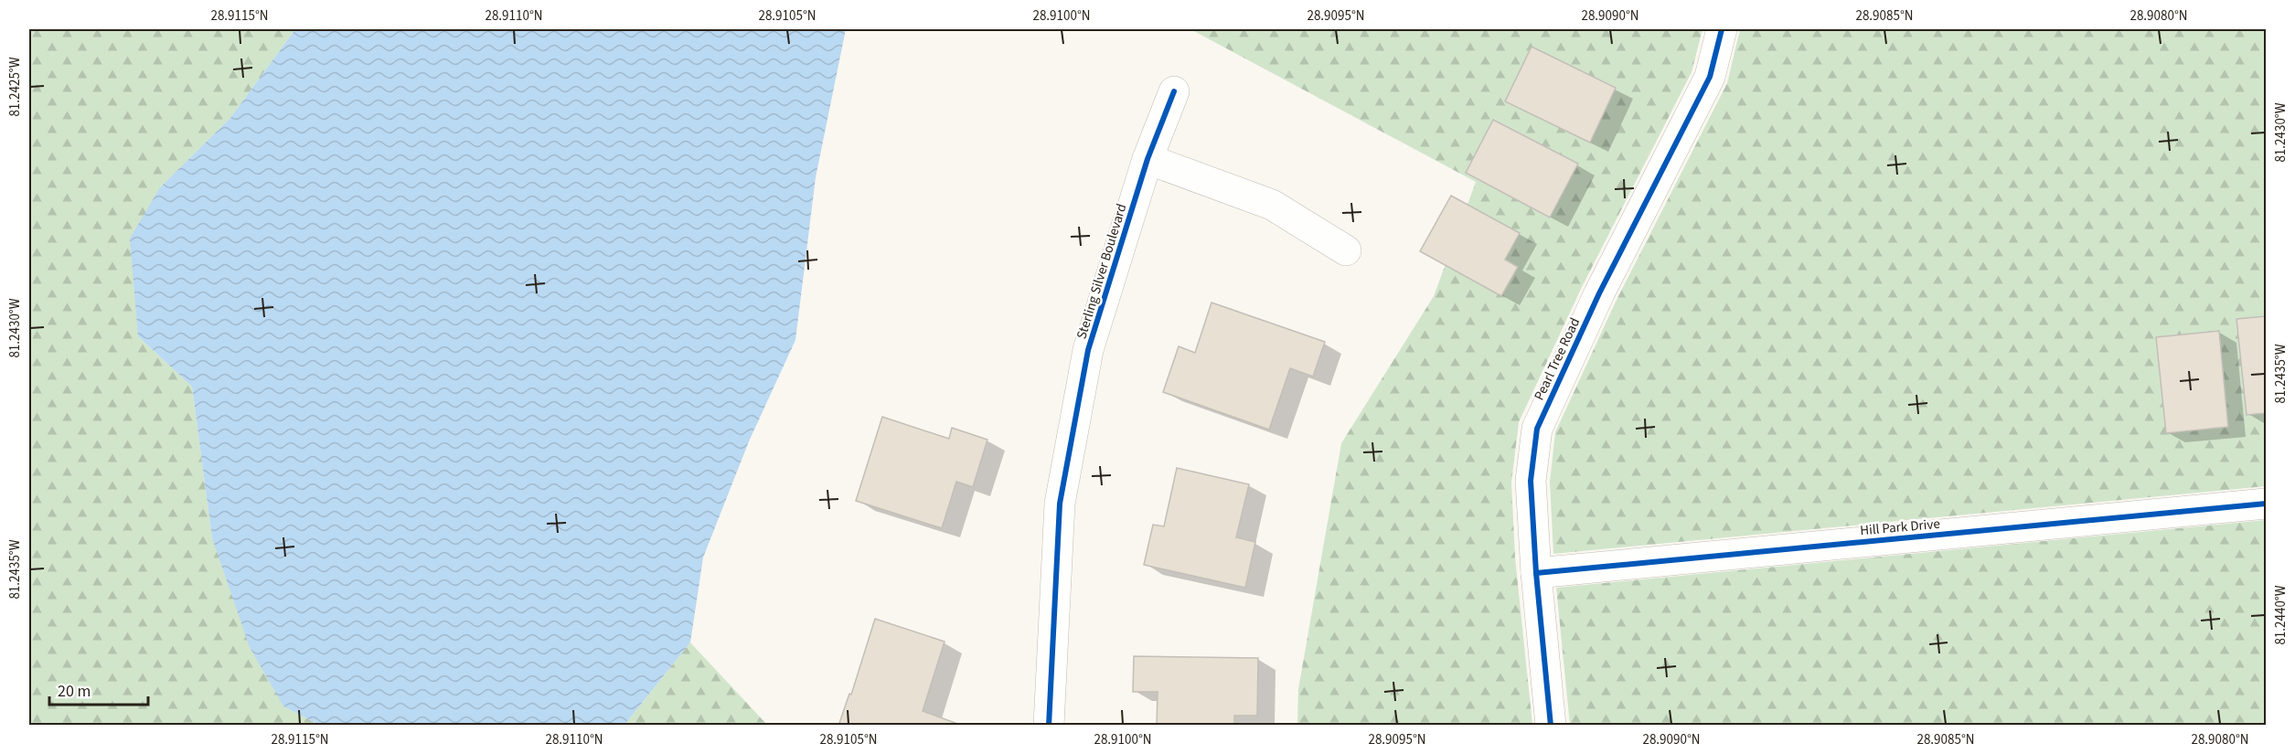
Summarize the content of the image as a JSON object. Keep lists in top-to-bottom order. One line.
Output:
{"streets":{"street":["Sterling Silver Boulevard","Pearl Tree Road","Hill Park Drive"]},"crossings":[["Pearl Tree Road","Hill Park Drive"]],"scale_bar":"20 m","coordinates":["28.9115°N","28.9110°N","28.9105°N","28.9100°N","28.9095°N","28.9090°N","28.9085°N","28.9080°N","81.2425°W","81.2430°W","81.2435°W","81.2440°W"]}
